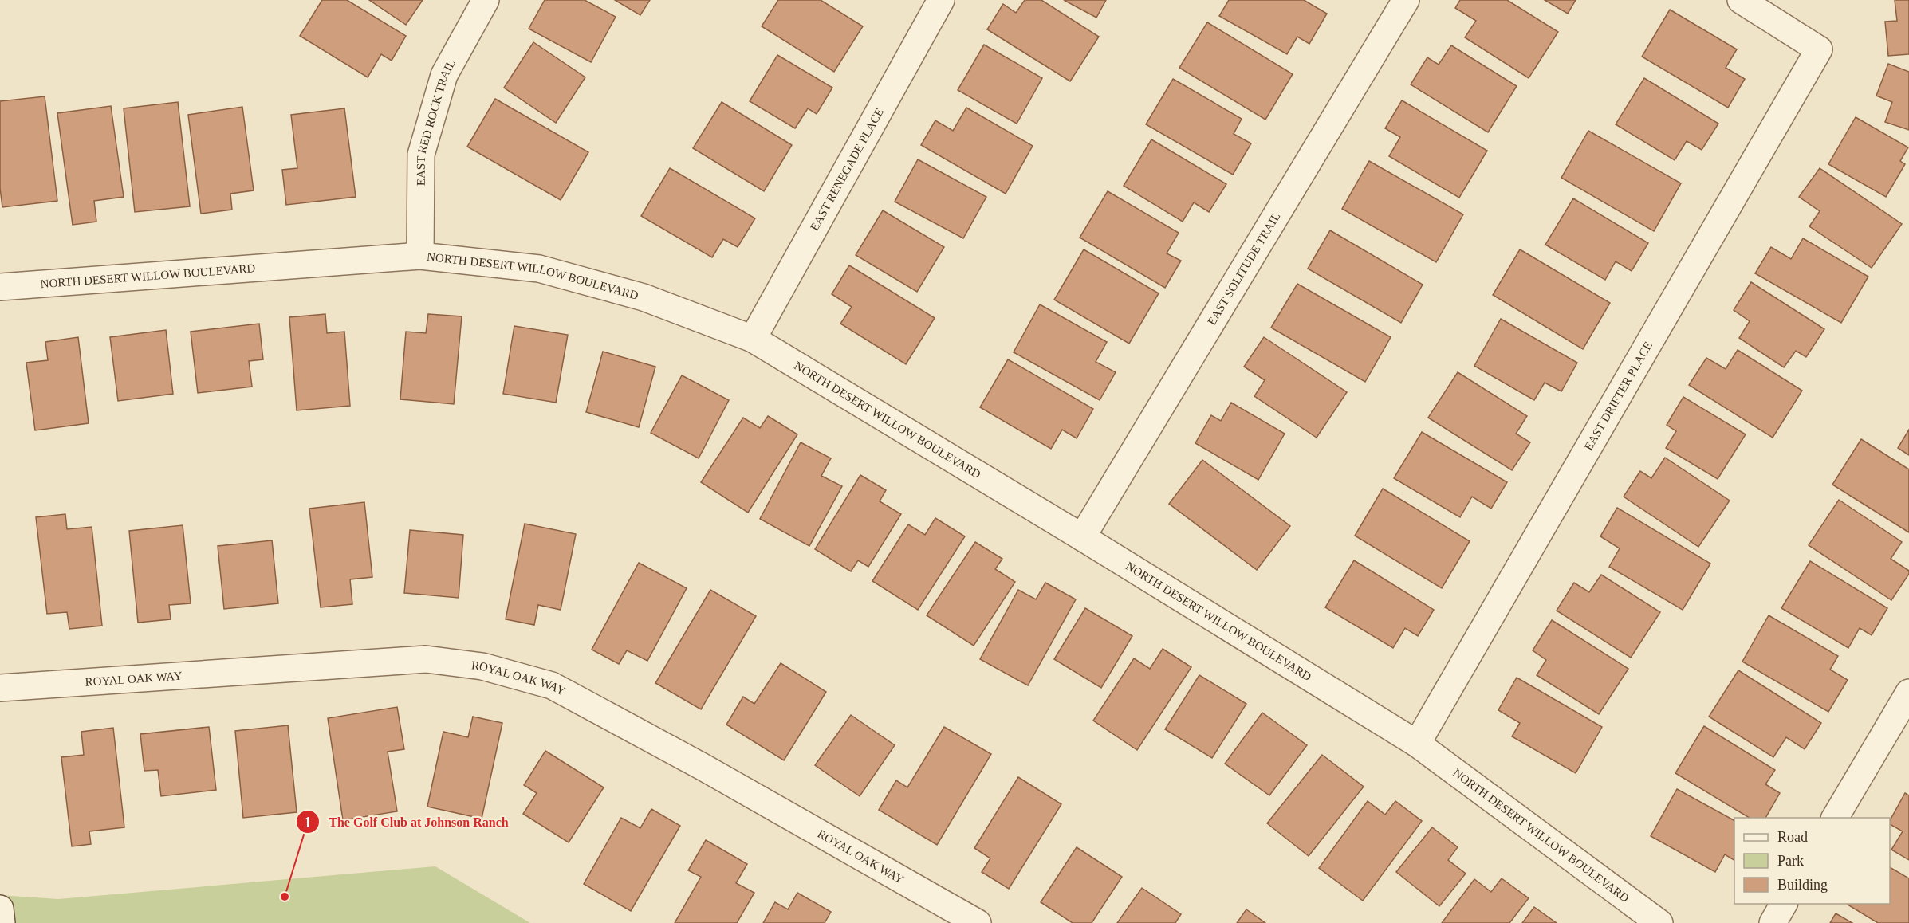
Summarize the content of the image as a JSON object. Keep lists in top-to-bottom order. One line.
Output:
{"streets":{"street":["EAST RED ROCK TRAIL","EAST RENEGADE PLACE","EAST SOLITUDE TRAIL","NORTH DESERT WILLOW BOULEVARD","EAST DRIFTER PLACE","ROYAL OAK WAY"]},"crossings":[["EAST RED ROCK TRAIL","NORTH DESERT WILLOW BOULEVARD"],["EAST RENEGADE PLACE","NORTH DESERT WILLOW BOULEVARD"],["EAST SOLITUDE TRAIL","NORTH DESERT WILLOW BOULEVARD"],["NORTH DESERT WILLOW BOULEVARD","EAST DRIFTER PLACE"]],"places":["The Golf Club at Johnson Ranch"],"legend":["Road","Park","Building"]}
